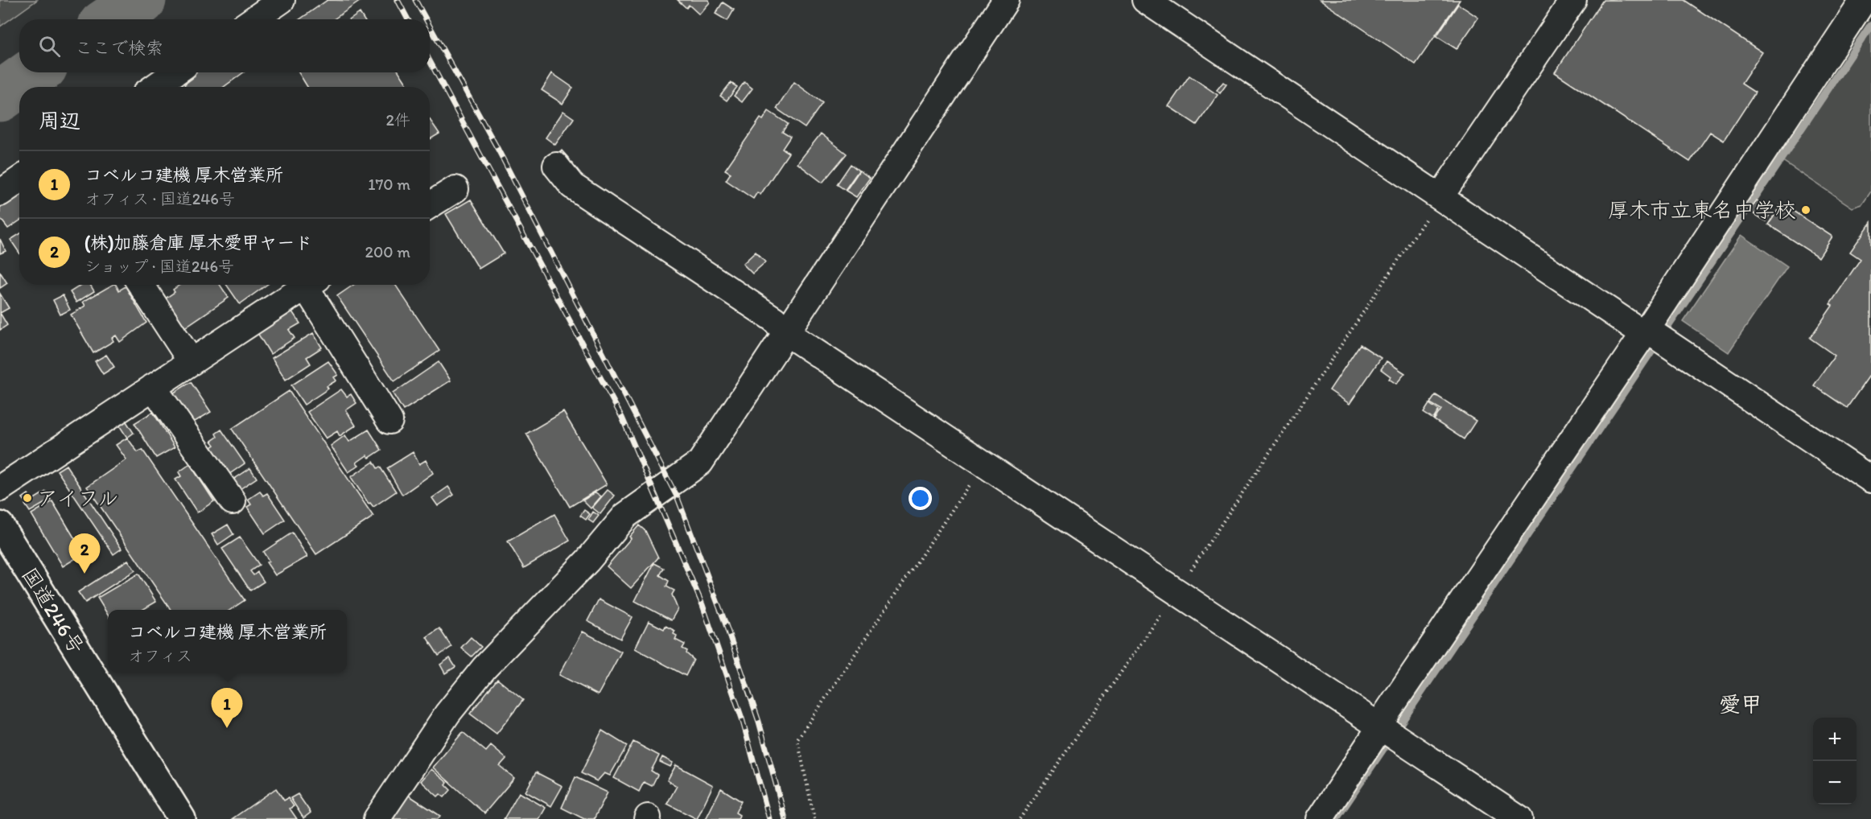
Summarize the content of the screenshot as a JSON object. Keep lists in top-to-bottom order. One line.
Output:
{"streets":{"highway":["国道246号"]},"districts":["愛甲"],"places":["厚木市立東名中学校","アイフル"],"page":{"search":"ここで検索","heading":["周辺","2件"],"list":[{"mark":"1","name":"コベルコ建機 厚木営業所","note":"オフィス · 国道246号","value":"170 m"},{"mark":"2","name":"(株)加藤倉庫 厚木愛甲ヤード","note":"ショップ · 国道246号","value":"200 m"}],"pins":["2","1"],"popup":["コベルコ建機 厚木営業所","オフィス"],"map_buttons":["+","−"]}}
